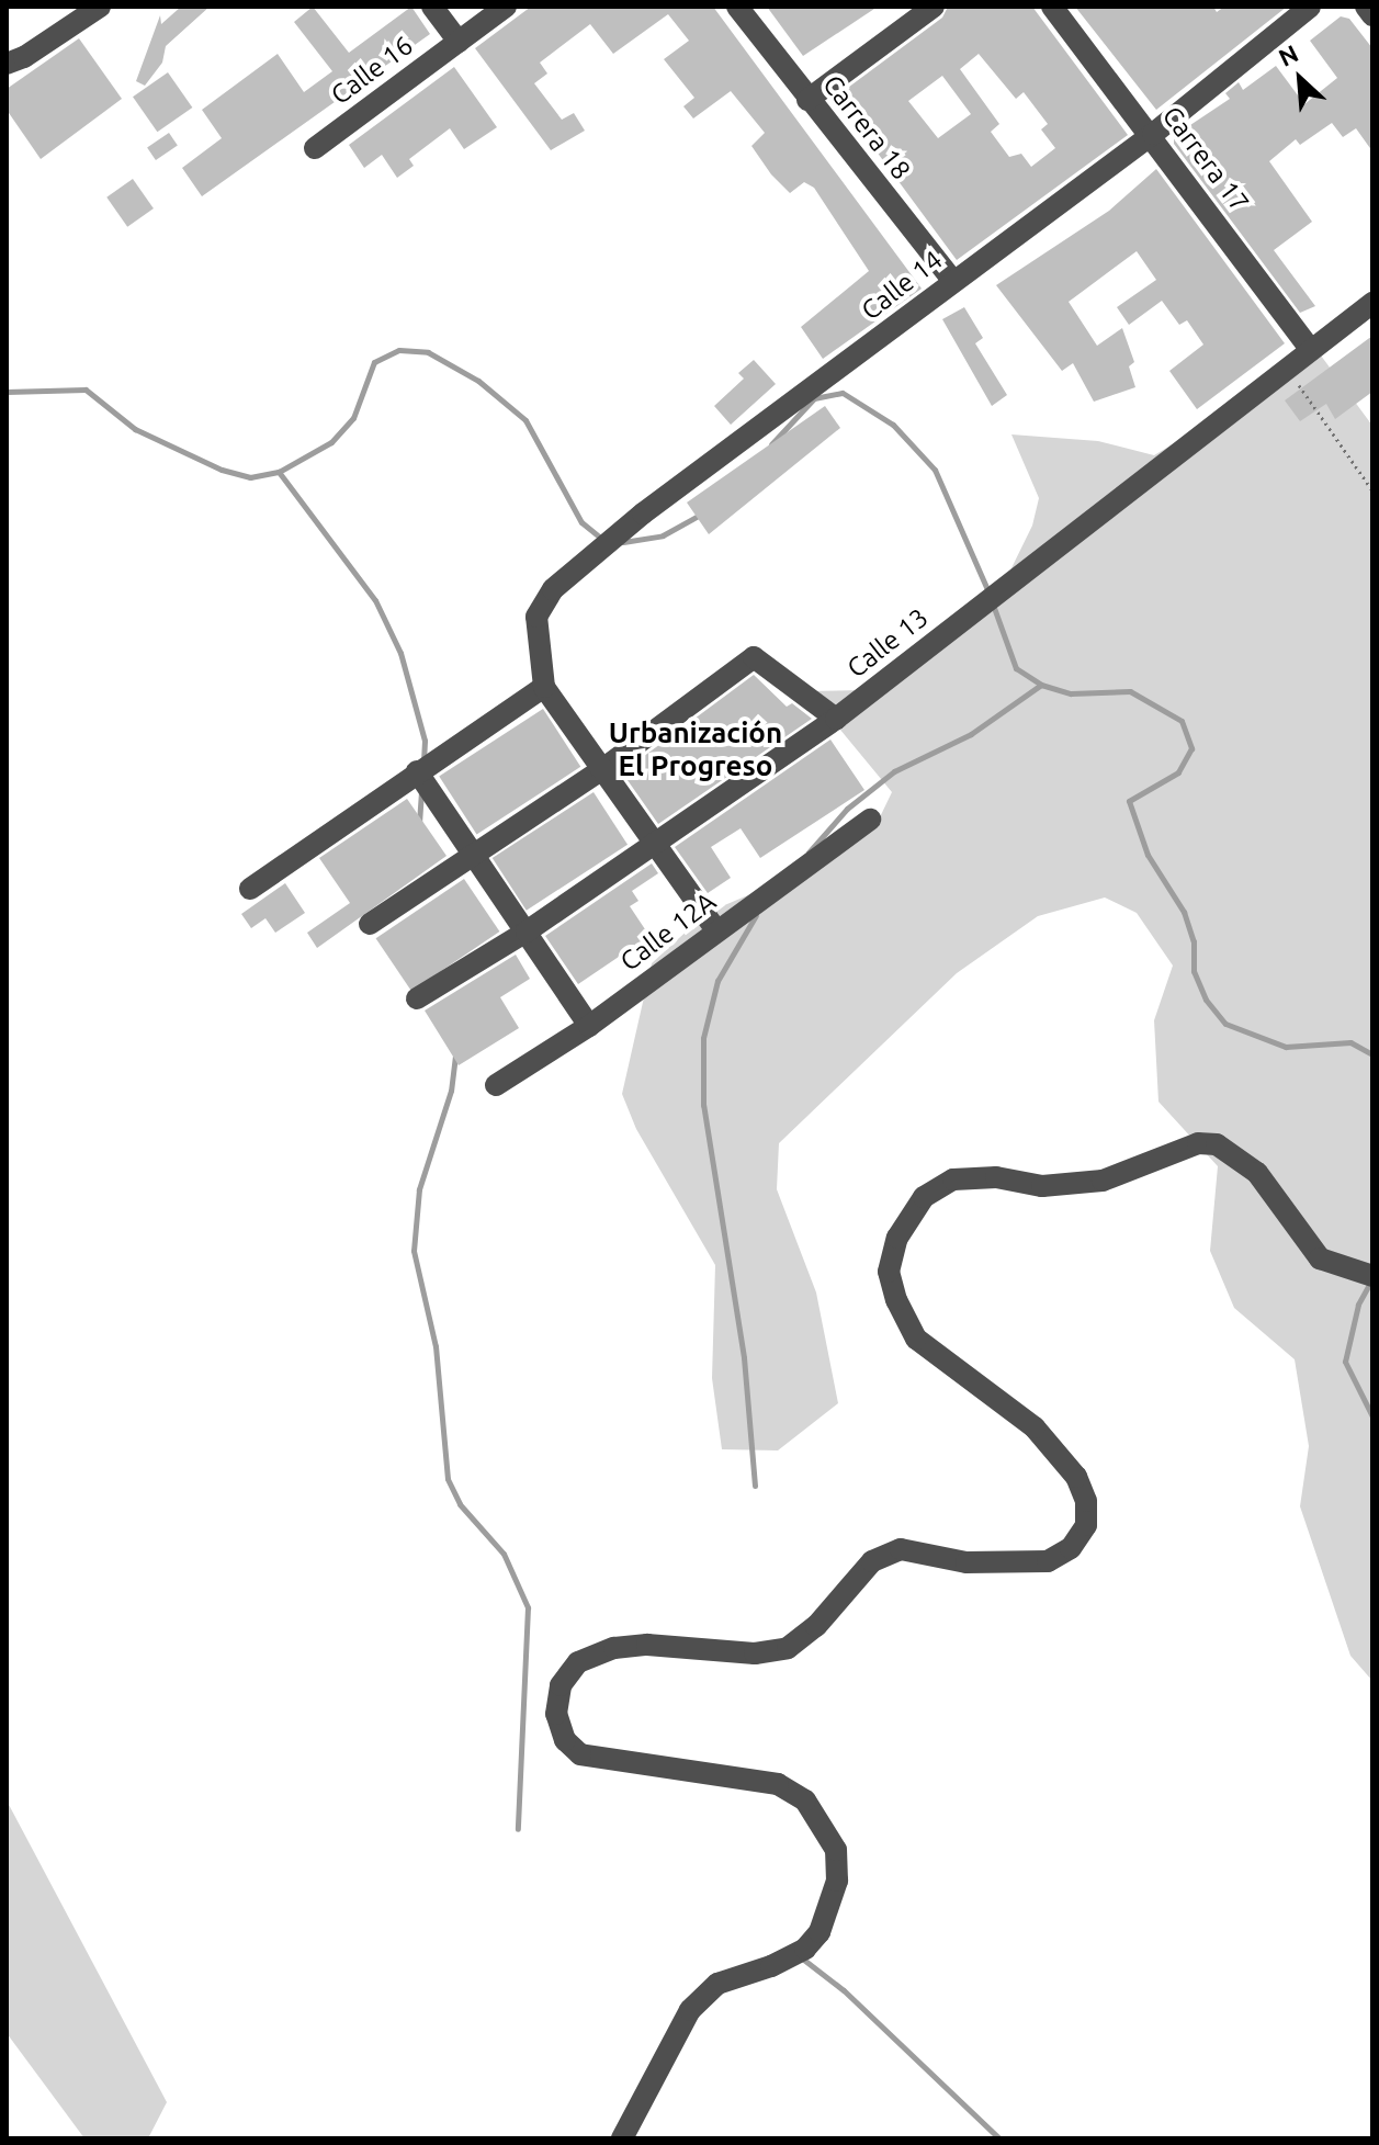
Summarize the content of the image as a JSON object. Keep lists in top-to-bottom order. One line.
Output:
{"streets":{"street":["Calle 16","Carrera 18","Carrera 17","Calle 14","Calle 13","Calle 12A"]},"crossings":[["Carrera 18","Calle 14"],["Carrera 17","Calle 14"],["Carrera 17","Calle 13"]],"districts":["Urbanización El Progreso"],"north":"top left"}
